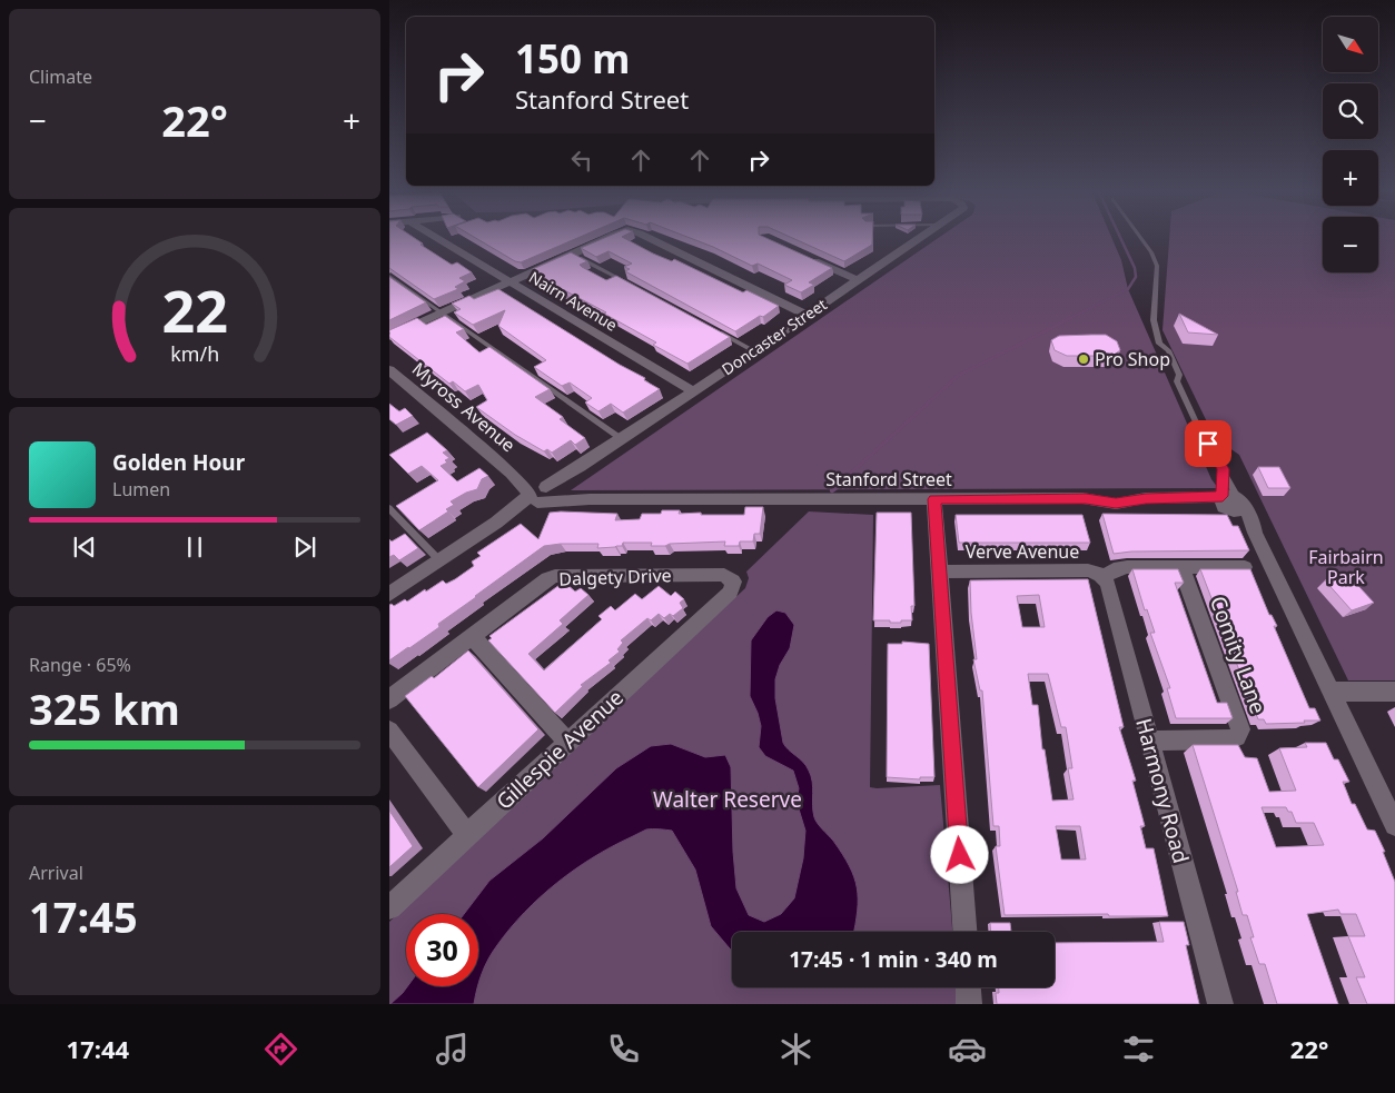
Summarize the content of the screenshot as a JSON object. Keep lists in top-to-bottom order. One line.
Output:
{"streets":{"street":["Nairn Avenue","Doncaster Street","Myross Avenue","Stanford Street","Verve Avenue","Dalgety Drive","Comity Lane","Gillespie Avenue","Harmony Road"]},"crossings":[["Nairn Avenue","Doncaster Street"],["Doncaster Street","Myross Avenue"],["Doncaster Street","Stanford Street"],["Myross Avenue","Stanford Street"],["Verve Avenue","Harmony Road"],["Dalgety Drive","Gillespie Avenue"],["Comity Lane","Harmony Road"]],"parks":["Fairbairn Park","Walter Reserve"],"places":["Pro Shop"],"north":"bottom right","page":{"tile":["Climate",["Range · 65%","325 km"],["Arrival","17:45"]],"map_buttons":["+","−"],"turn":["150 m","Stanford Street"],"heat":["−","22°","+"],"song":["Golden Hour","Lumen"],"limit":"30","trip":"17:45 · 1 min · 340 m","tabs":["17:44","22°"],"gauge":["22","km/h"]}}
